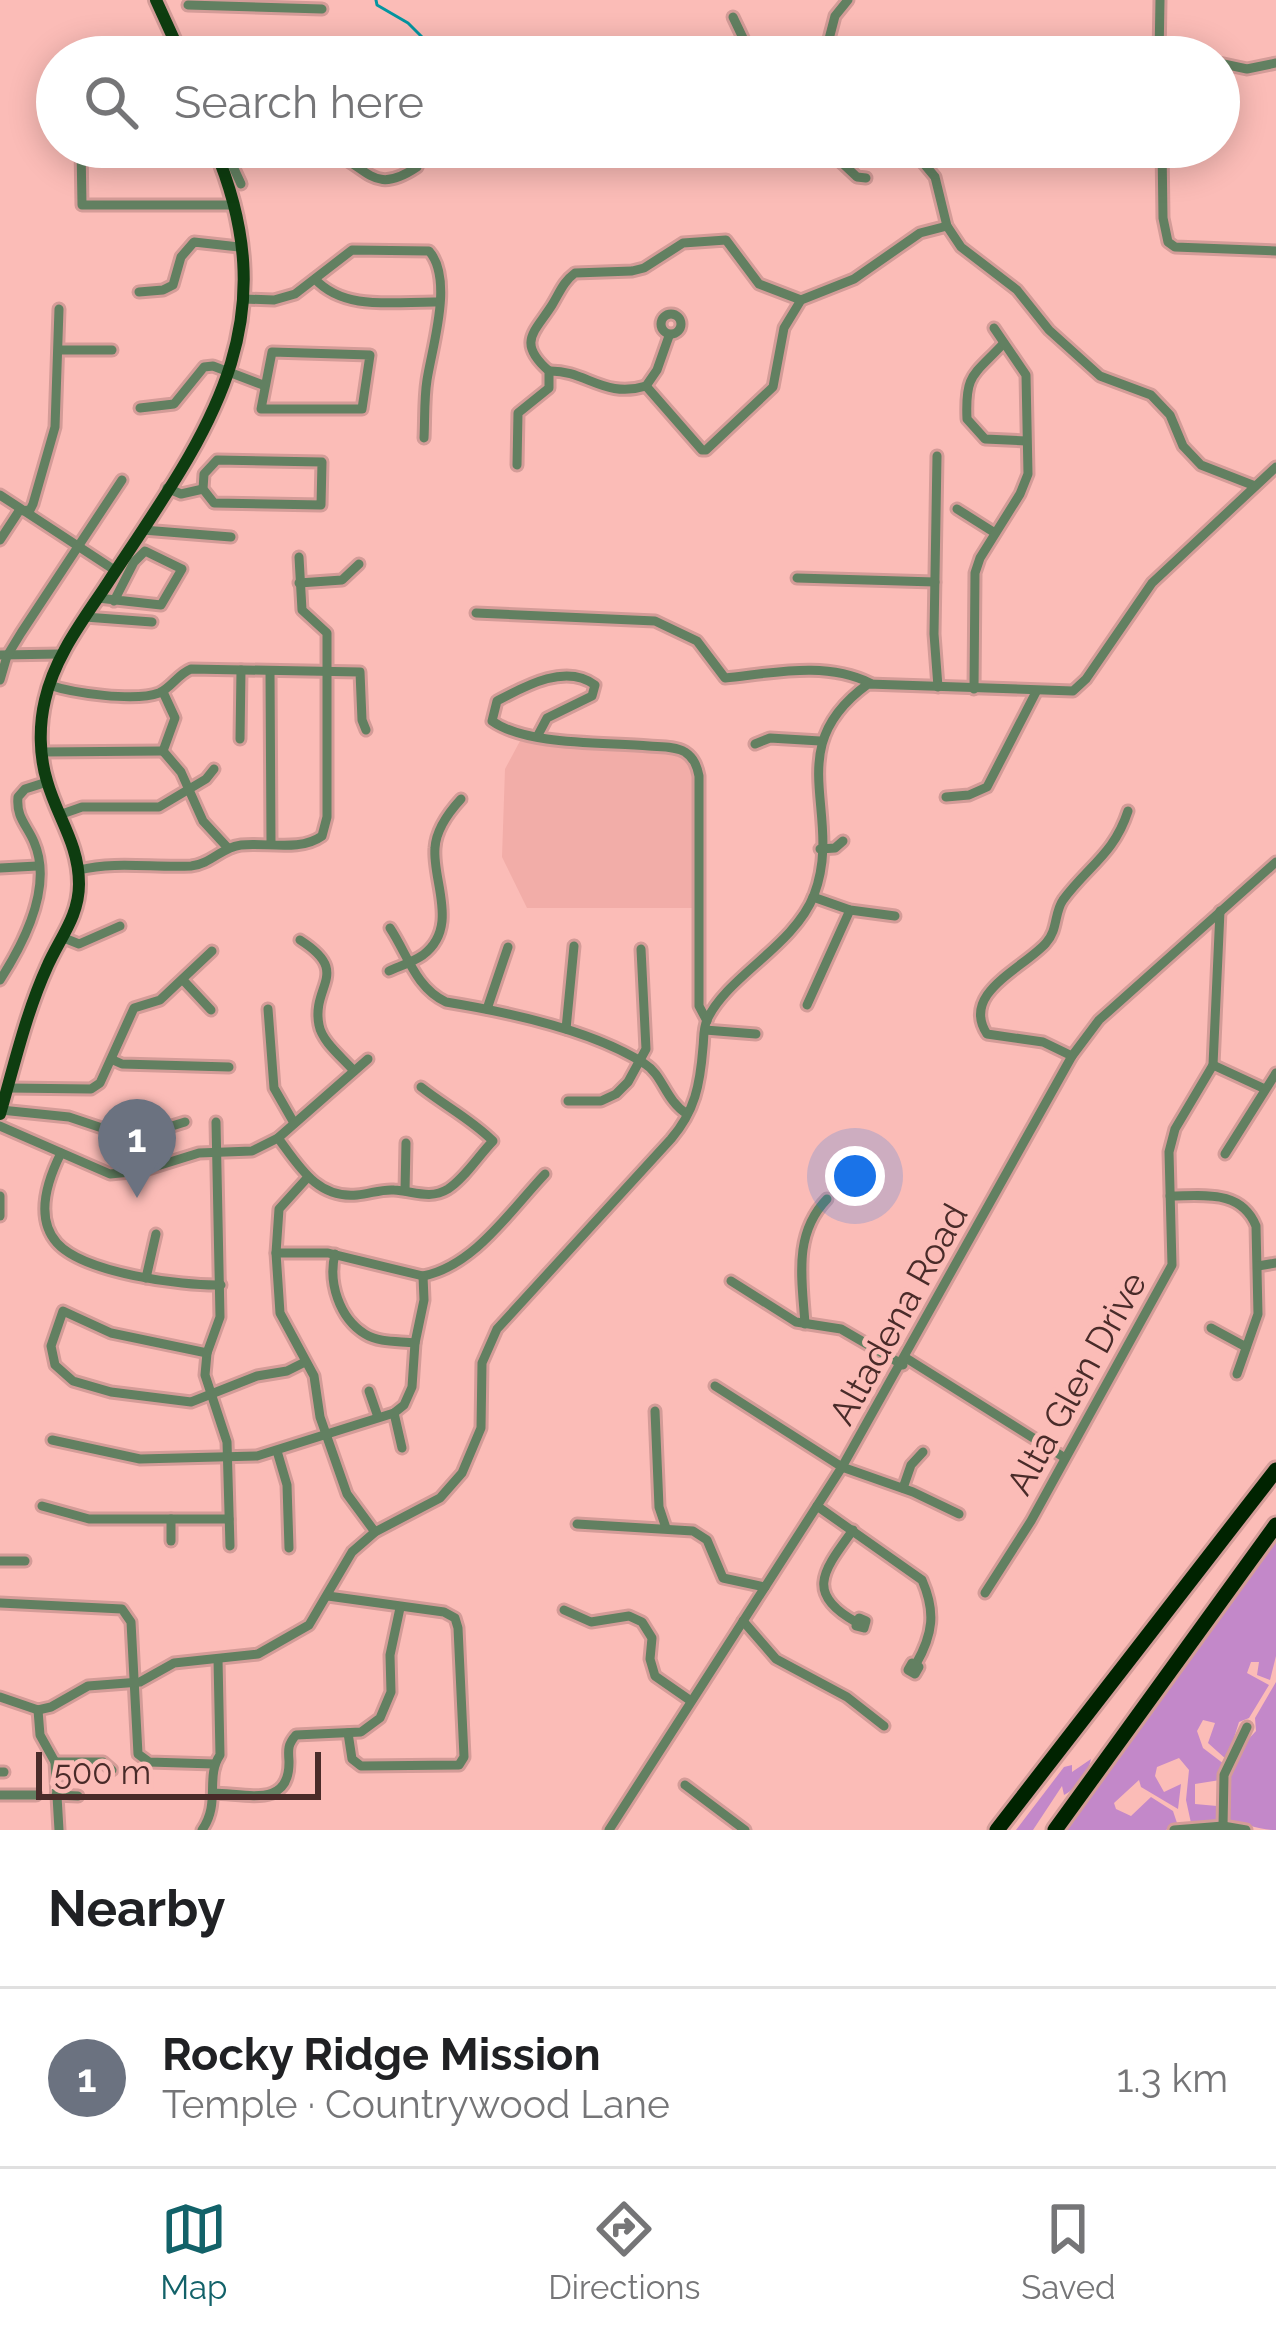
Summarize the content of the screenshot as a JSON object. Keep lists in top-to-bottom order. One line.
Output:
{"streets":{"street":["Altadena Road","Alta Glen Drive"]},"crossings":[["Altadena Road","Alta Glen Drive"]],"scale_bar":"500 m","page":{"search":"Search here","pins":"1","scale":"500 m","heading":"Nearby","list":[{"mark":"1","name":"Rocky Ridge Mission","note":"Temple · Countrywood Lane","value":"1.3 km"}],"nav":["Map","Directions","Saved"]}}
